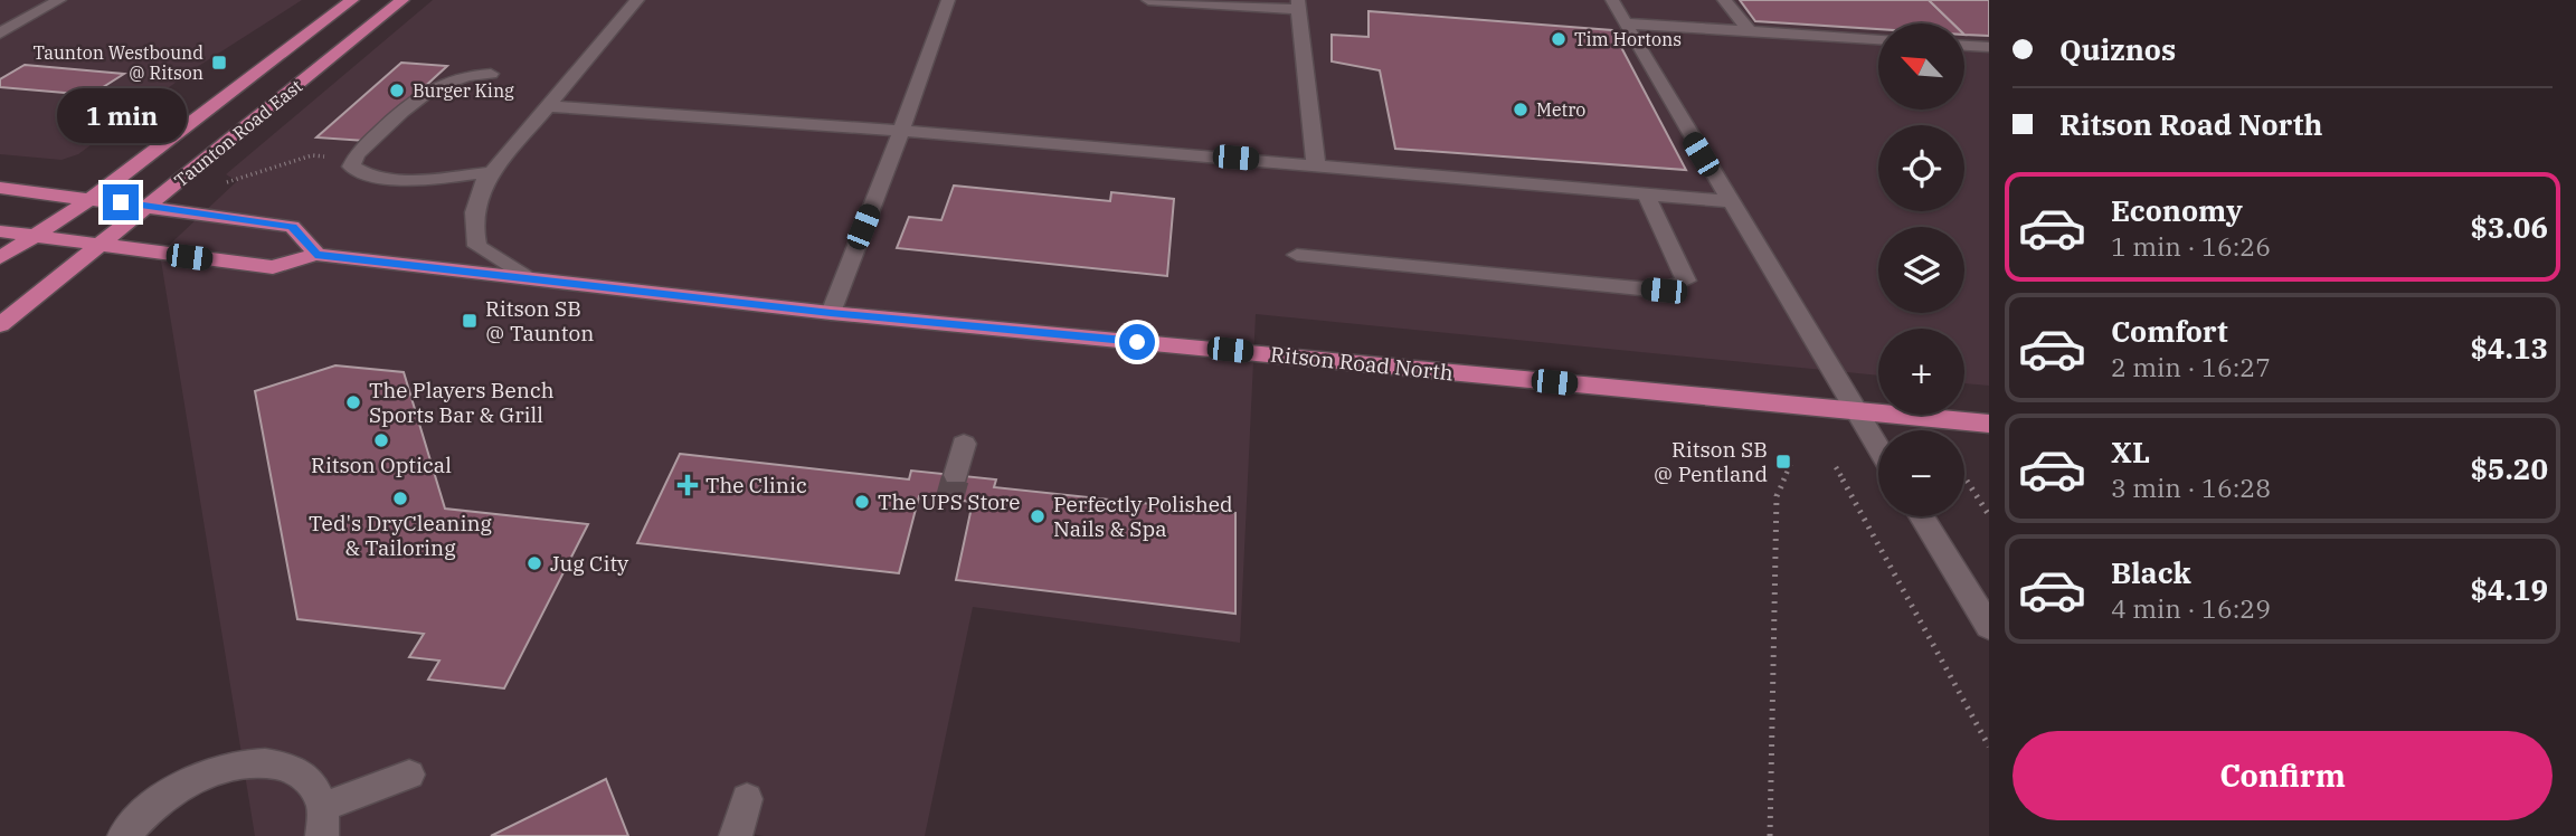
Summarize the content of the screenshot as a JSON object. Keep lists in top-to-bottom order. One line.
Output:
{"streets":{"main road":["Taunton Road East","Ritson Road North"]},"crossings":[["Taunton Road East","Ritson Road North"]],"places":{"other":["Tim Hortons","Burger King","Metro","The Players Bench Sports Bar & Grill","Ritson Optical","Ted's DryCleaning & Tailoring","The UPS Store","Perfectly Polished Nails & Spa","Jug City"],"transit":["Taunton Westbound @ Ritson","Ritson SB @ Taunton","Ritson SB @ Pentland"],"health":["The Clinic"]},"north":"top left","page":{"banner":["Quiznos","Ritson Road North"],"map_buttons":["+","−"],"bubble":"1 min","list":[{"name":"Economy","note":"1 min · 16:26","value":"$3.06"},{"name":"Comfort","note":"2 min · 16:27","value":"$4.13"},{"name":"XL","note":"3 min · 16:28","value":"$5.20"},{"name":"Black","note":"4 min · 16:29","value":"$4.19"}],"buttons":"Confirm"}}
